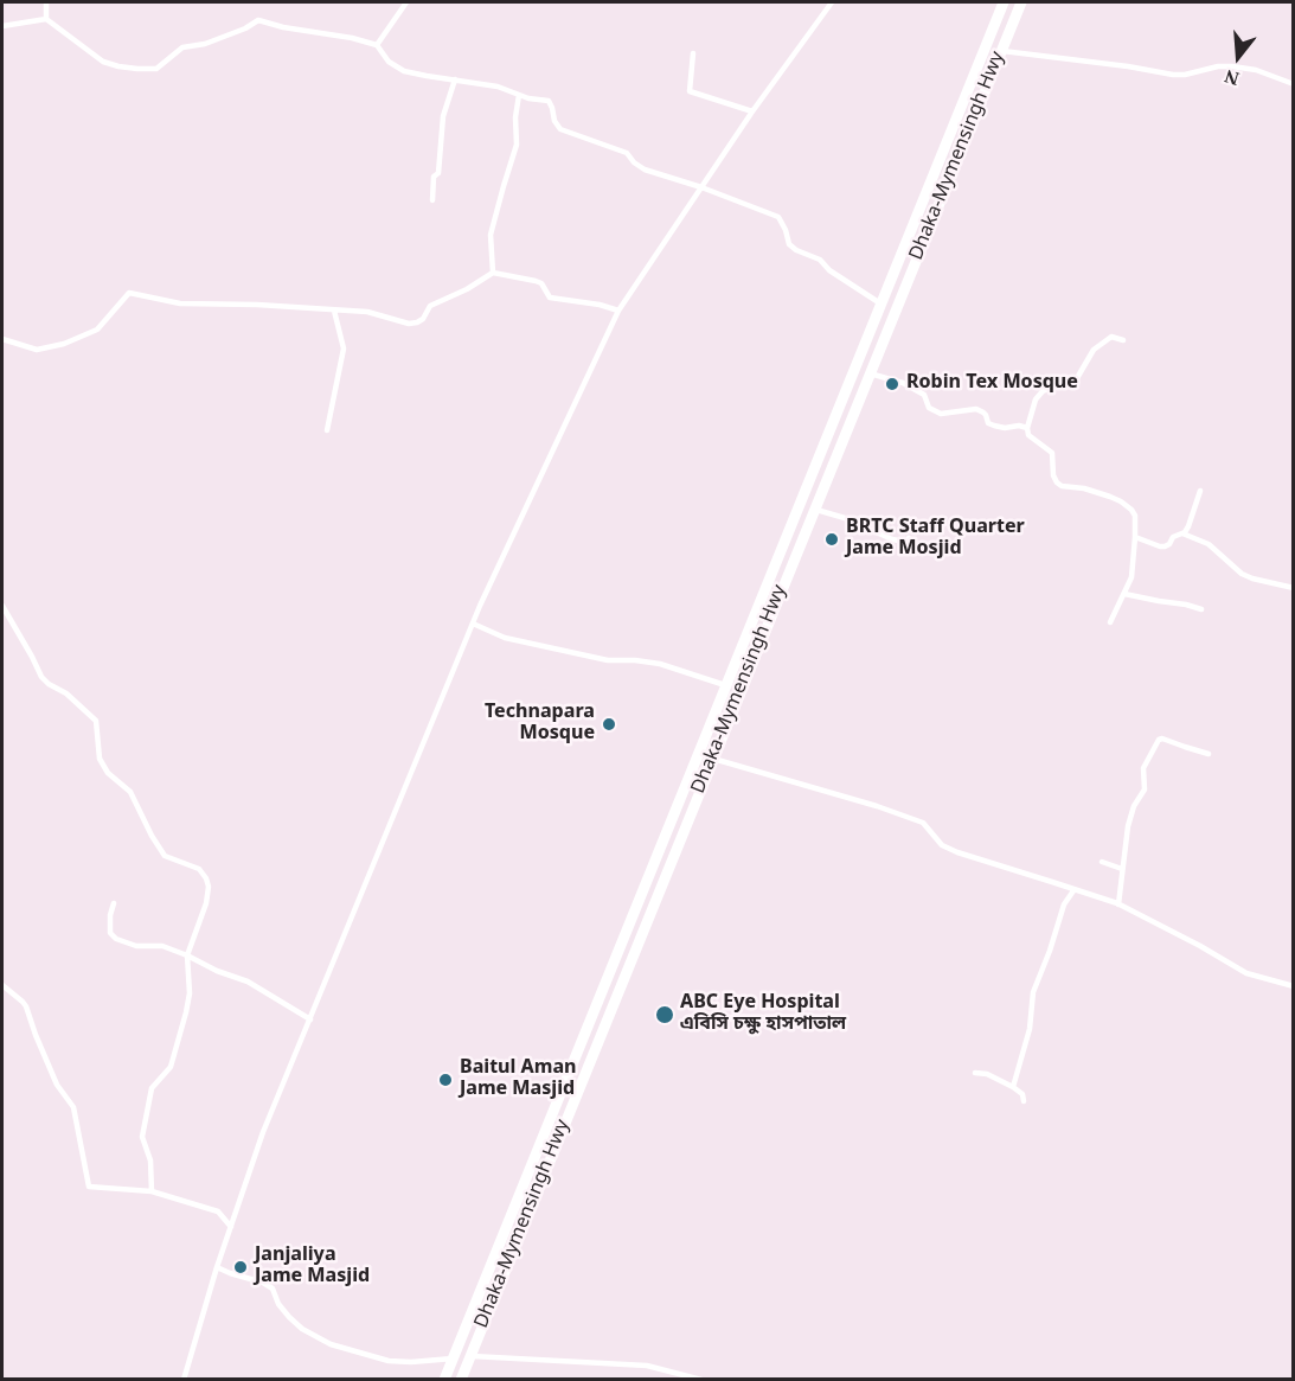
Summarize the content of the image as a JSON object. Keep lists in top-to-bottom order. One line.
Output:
{"streets":{"highway":["Dhaka-Mymensingh Hwy"]},"places":["Robin Tex Mosque","BRTC Staff Quarter Jame Mosjid","Technapara Mosque","ABC Eye Hospital এবিসি চক্ষু হাসপাতাল","Baitul Aman Jame Masjid","Janjaliya Jame Masjid"],"north":"bottom"}
